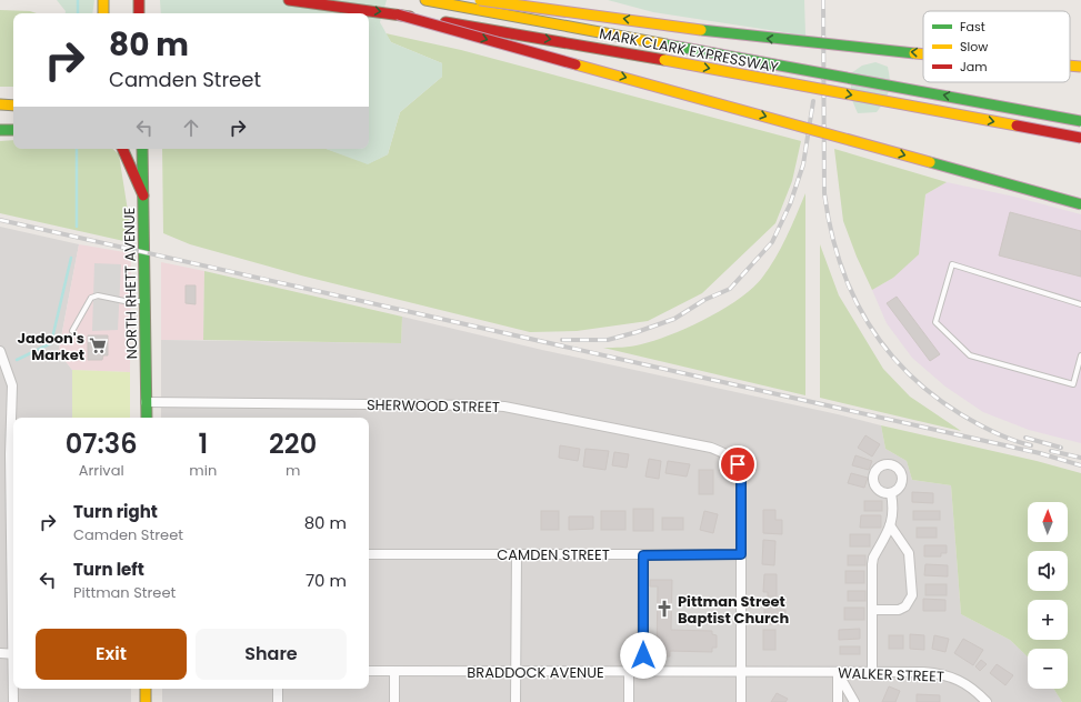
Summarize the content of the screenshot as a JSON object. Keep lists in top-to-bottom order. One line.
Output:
{"streets":{"main road":["MARK CLARK EXPRESSWAY","NORTH RHETT AVENUE"],"street":["SHERWOOD STREET","CAMDEN STREET","BRADDOCK AVENUE","WALKER STREET"]},"crossings":[["NORTH RHETT AVENUE","SHERWOOD STREET"],["SHERWOOD STREET","CAMDEN STREET"],["BRADDOCK AVENUE","WALKER STREET"]],"places":{"supermarket":["Jadoon's Market"],"church":["Pittman Street Baptist Church"]},"legend":["Fast","Slow","Jam"],"north":"top","page":{"turn":["80 m","Camden Street"],"eta":["07:36","Arrival","1","min","220","m"],"list":[{"name":"Turn right","note":"Camden Street","value":"80 m"},{"name":"Turn left","note":"Pittman Street","value":"70 m"}],"map_buttons":["+","−"],"buttons":["Exit","Share"]}}
